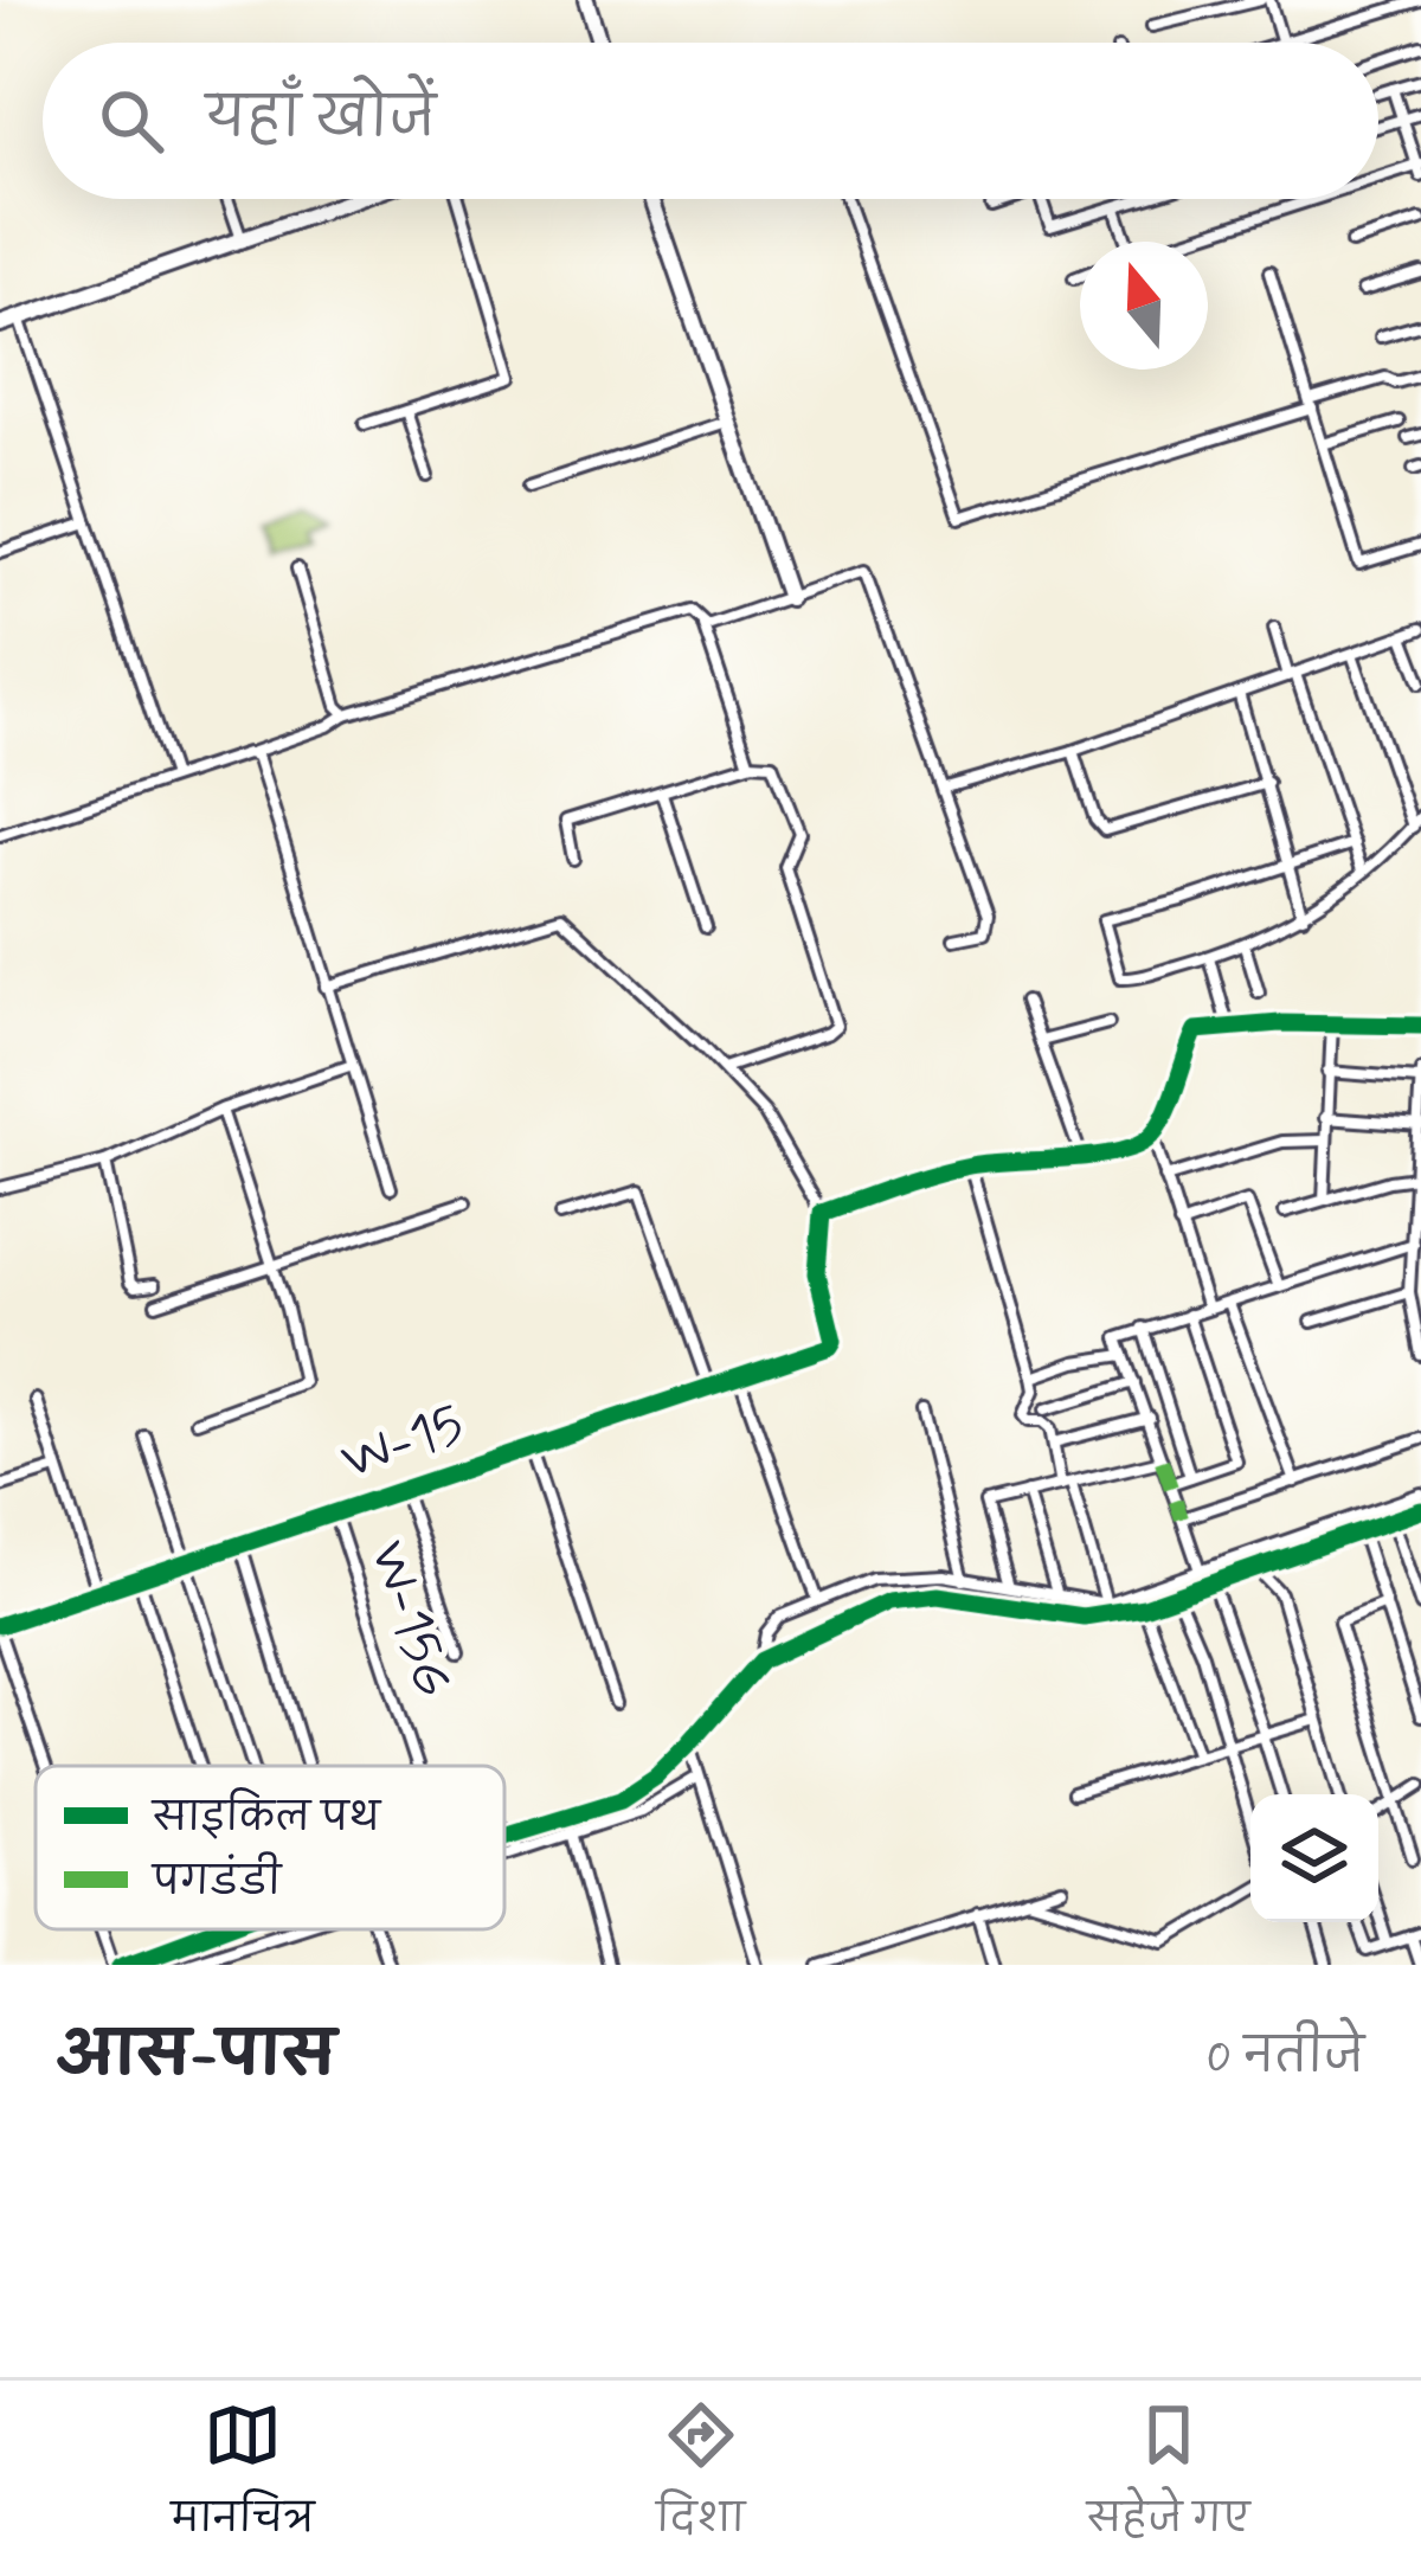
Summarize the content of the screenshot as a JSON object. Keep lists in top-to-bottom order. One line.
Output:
{"streets":{"street":["W-15","W-15G"]},"crossings":[["W-15","W-15G"]],"legend":["साइकिल पथ","पगडंडी"],"north":"top","page":{"search":"यहाँ खोजें","heading":["आस-पास","0 नतीजे"],"nav":["मानचित्र","दिशा","सहेजे गए"]}}
